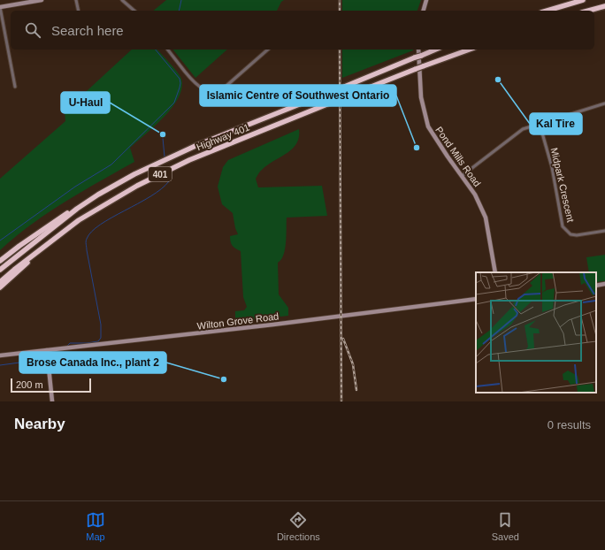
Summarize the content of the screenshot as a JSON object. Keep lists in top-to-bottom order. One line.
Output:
{"streets":{"highway":["Highway 401","401"],"main road":["Pond Mills Road","Wilton Grove Road"],"street":["Midpark Crescent"]},"places":["Kal Tire","U-Haul","Islamic Centre of Southwest Ontario","Brose Canada Inc., plant 2"],"scale_bar":"200 m","page":{"search":"Search here","scale":"200 m","heading":["Nearby","0 results"],"nav":["Map","Directions","Saved"]}}
